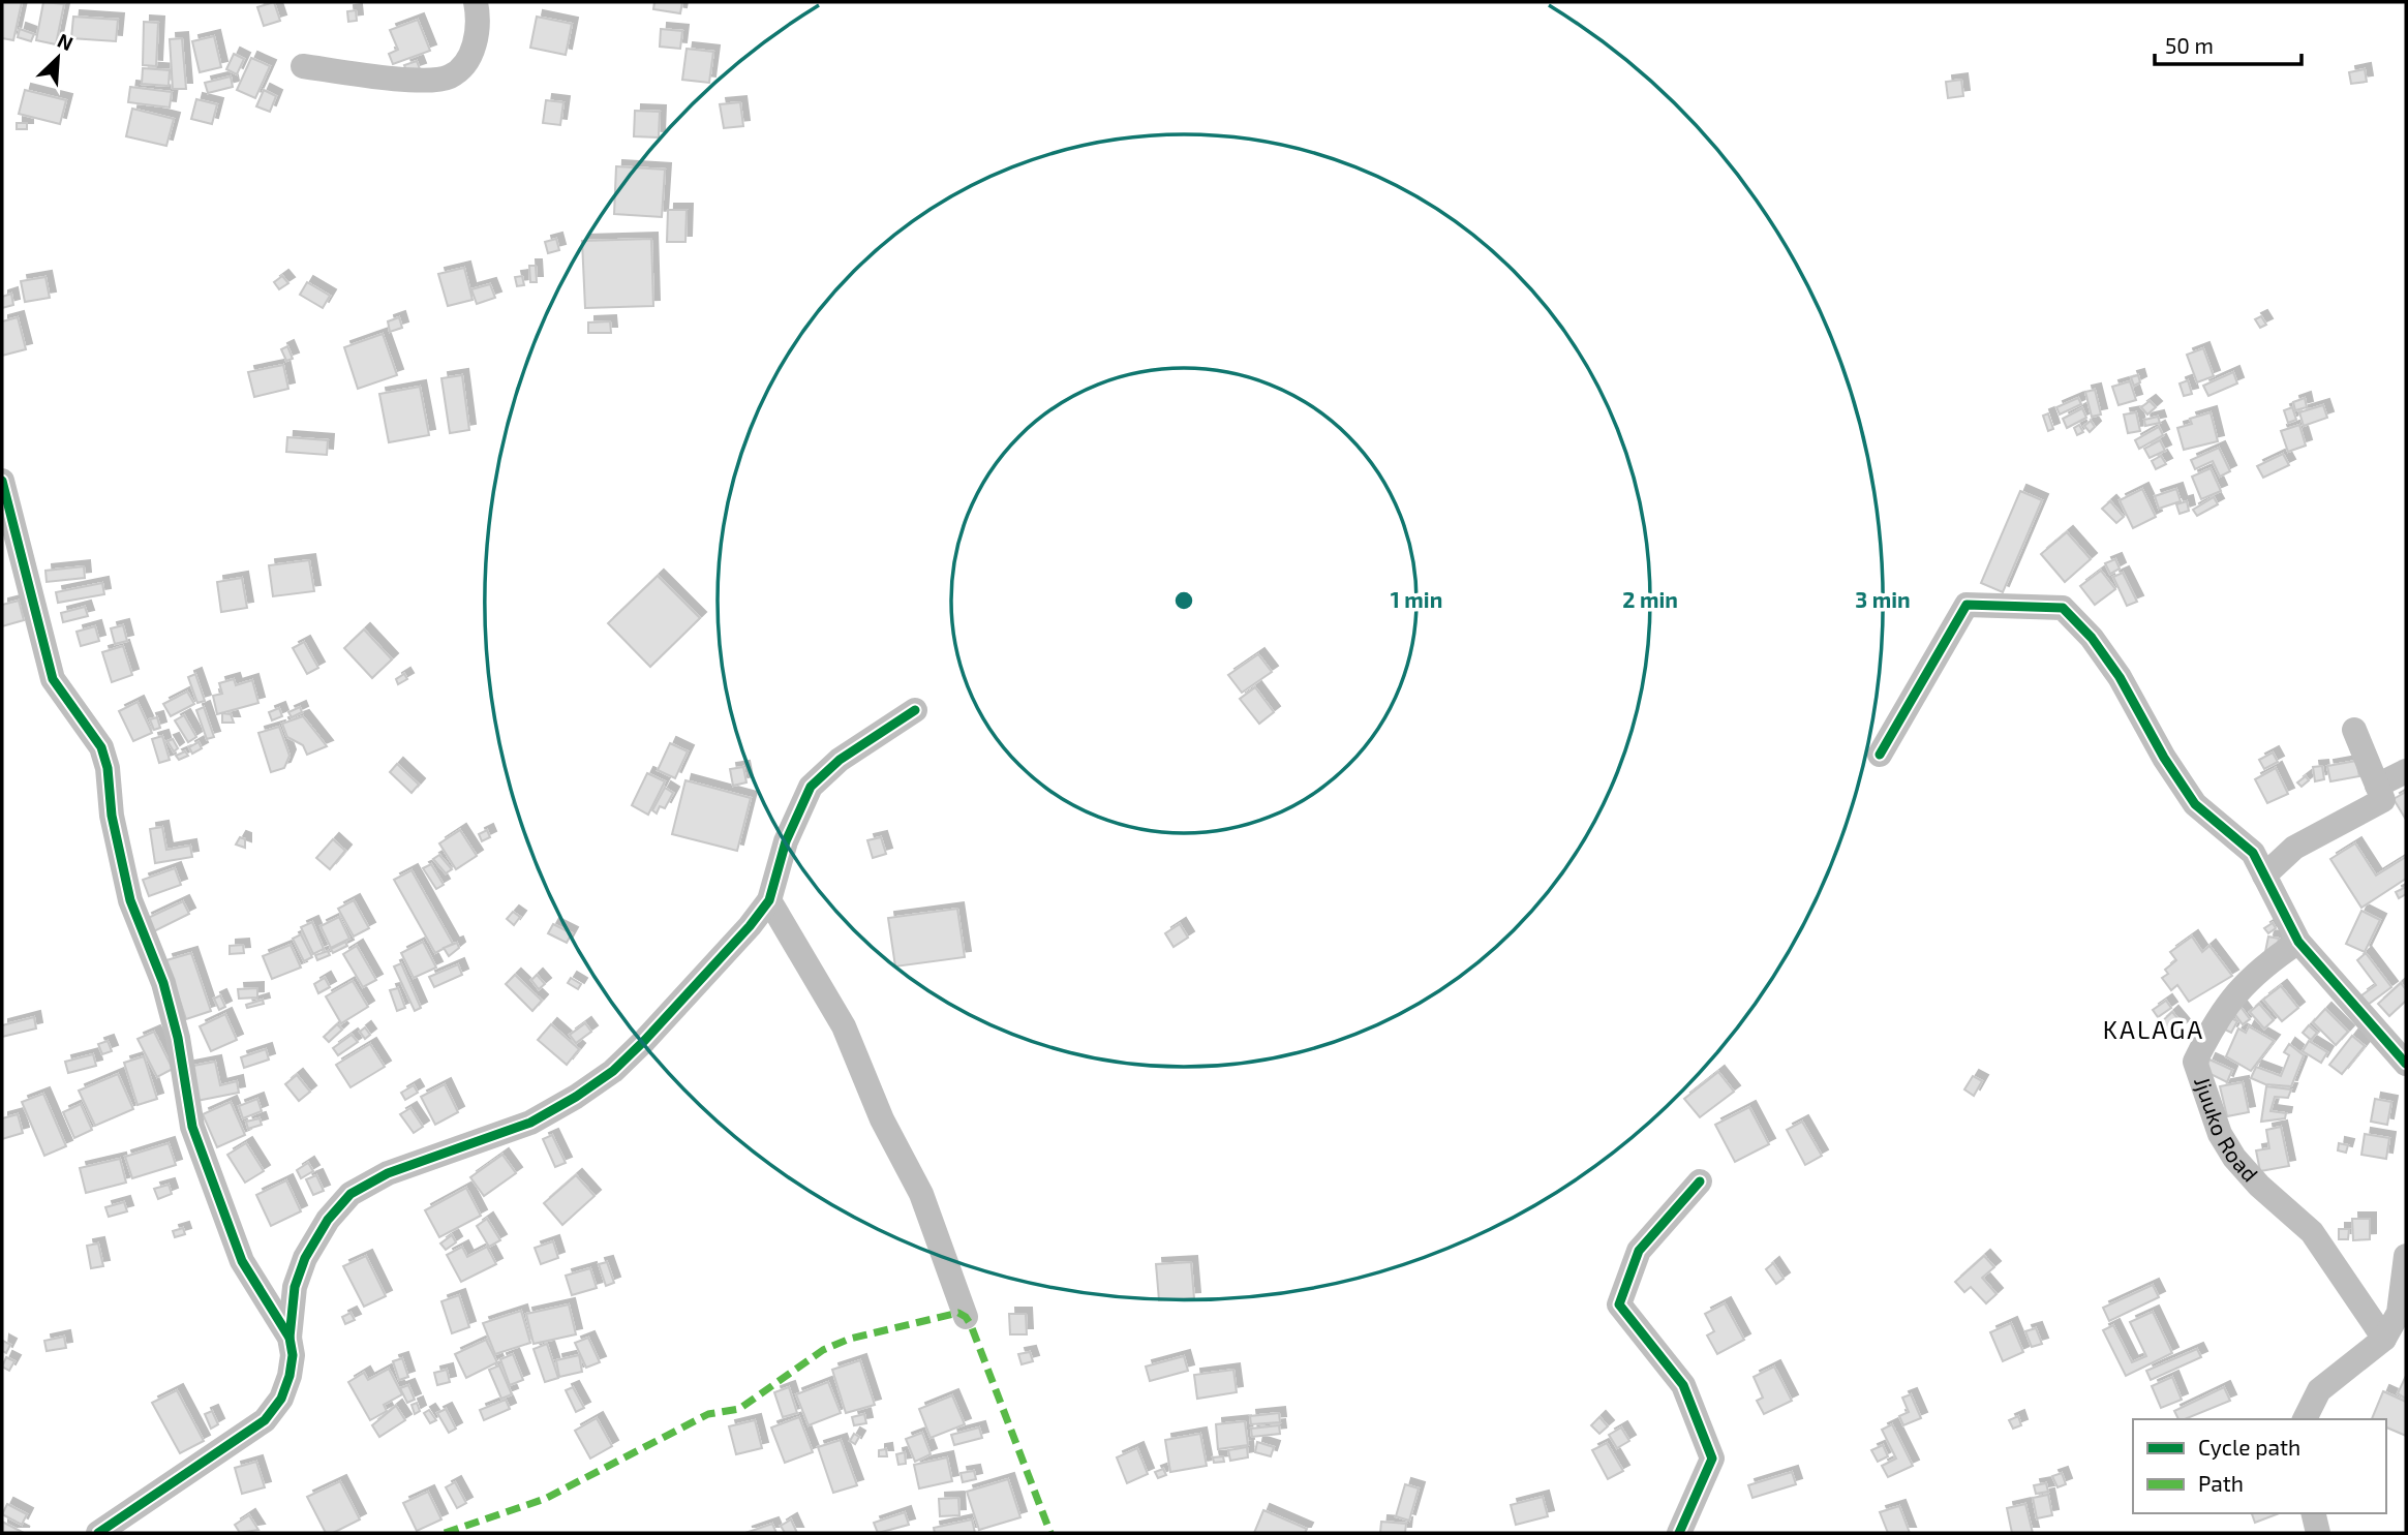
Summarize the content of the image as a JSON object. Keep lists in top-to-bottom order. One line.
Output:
{"streets":{"street":["Jjuuko Road"]},"districts":["KALAGA"],"legend":["Cycle path","Path"],"scale_bar":"50 m","north":"top right","rings":["1 min","2 min","3 min"]}
